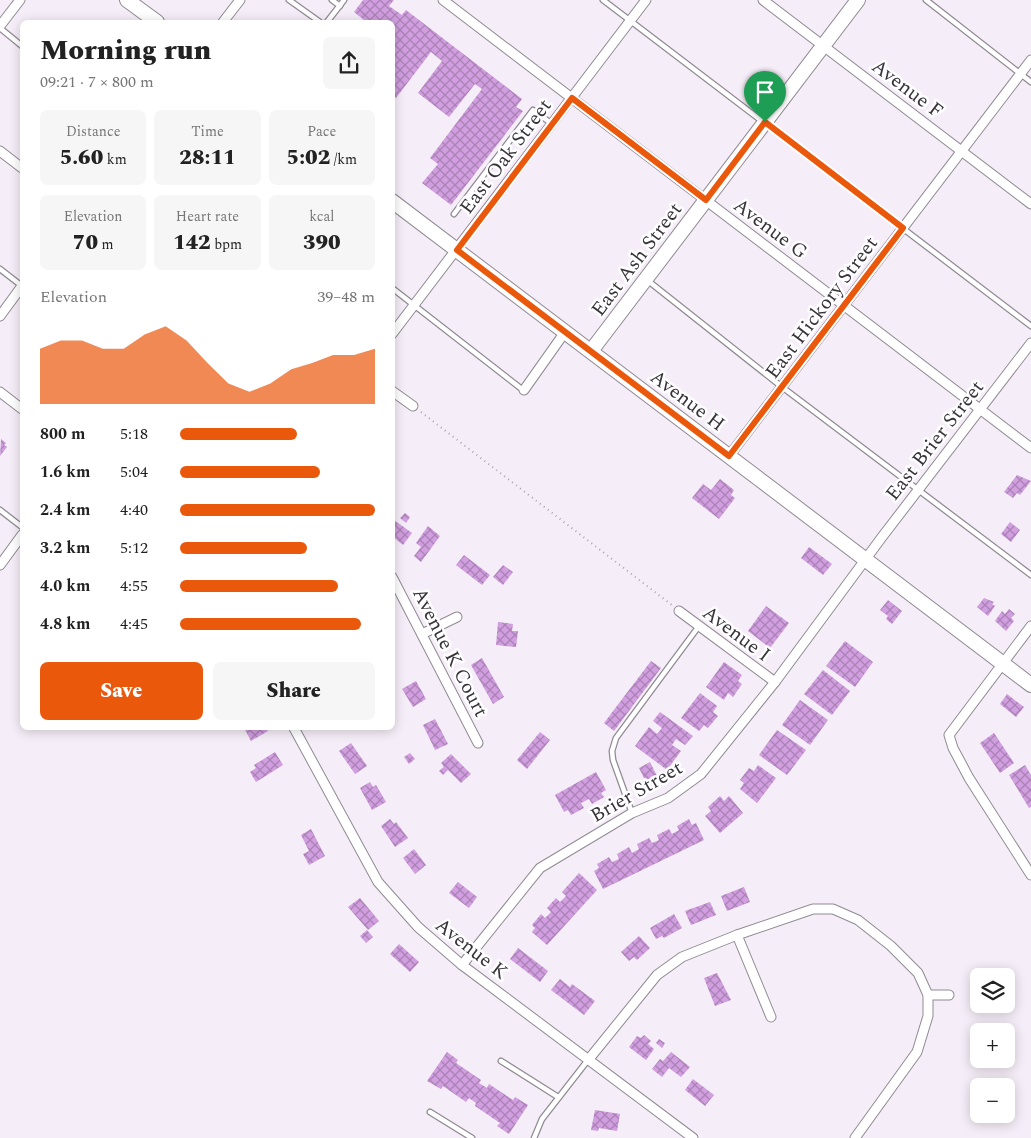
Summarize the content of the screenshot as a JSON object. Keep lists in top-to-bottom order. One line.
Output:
{"streets":{"street":["Avenue F","East Oak Street","Avenue G","East Ash Street","East Hickory Street","Avenue H","East Brier Street","Avenue I","Avenue K Court","Brier Street","Avenue K"]},"crossings":[["Avenue F","East Ash Street"],["Avenue F","East Hickory Street"],["East Oak Street","Avenue G"],["East Oak Street","Avenue H"],["Avenue G","East Ash Street"],["Avenue G","East Hickory Street"],["Avenue G","East Brier Street"],["East Ash Street","Avenue H"],["East Hickory Street","Avenue H"],["Avenue H","East Brier Street"],["Avenue H","Brier Street"],["East Brier Street","Brier Street"],["Avenue I","Brier Street"],["Brier Street","Avenue K"]],"page":{"heading":["Morning run","09:21 · 7 × 800 m"],"stats":[["Distance","5.60 km"],["Time","28:11"],["Pace","5:02 /km"],["Elevation","70 m"],["Heart rate","142 bpm"],["kcal","390"]],"chart":["Elevation","39–48 m"],"list":[{"name":"800 m","note":"5:18"},{"name":"1.6 km","note":"5:04"},{"name":"2.4 km","note":"4:40"},{"name":"3.2 km","note":"5:12"},{"name":"4.0 km","note":"4:55"},{"name":"4.8 km","note":"4:45"}],"buttons":["Save","Share"],"map_buttons":["+","−"]}}
